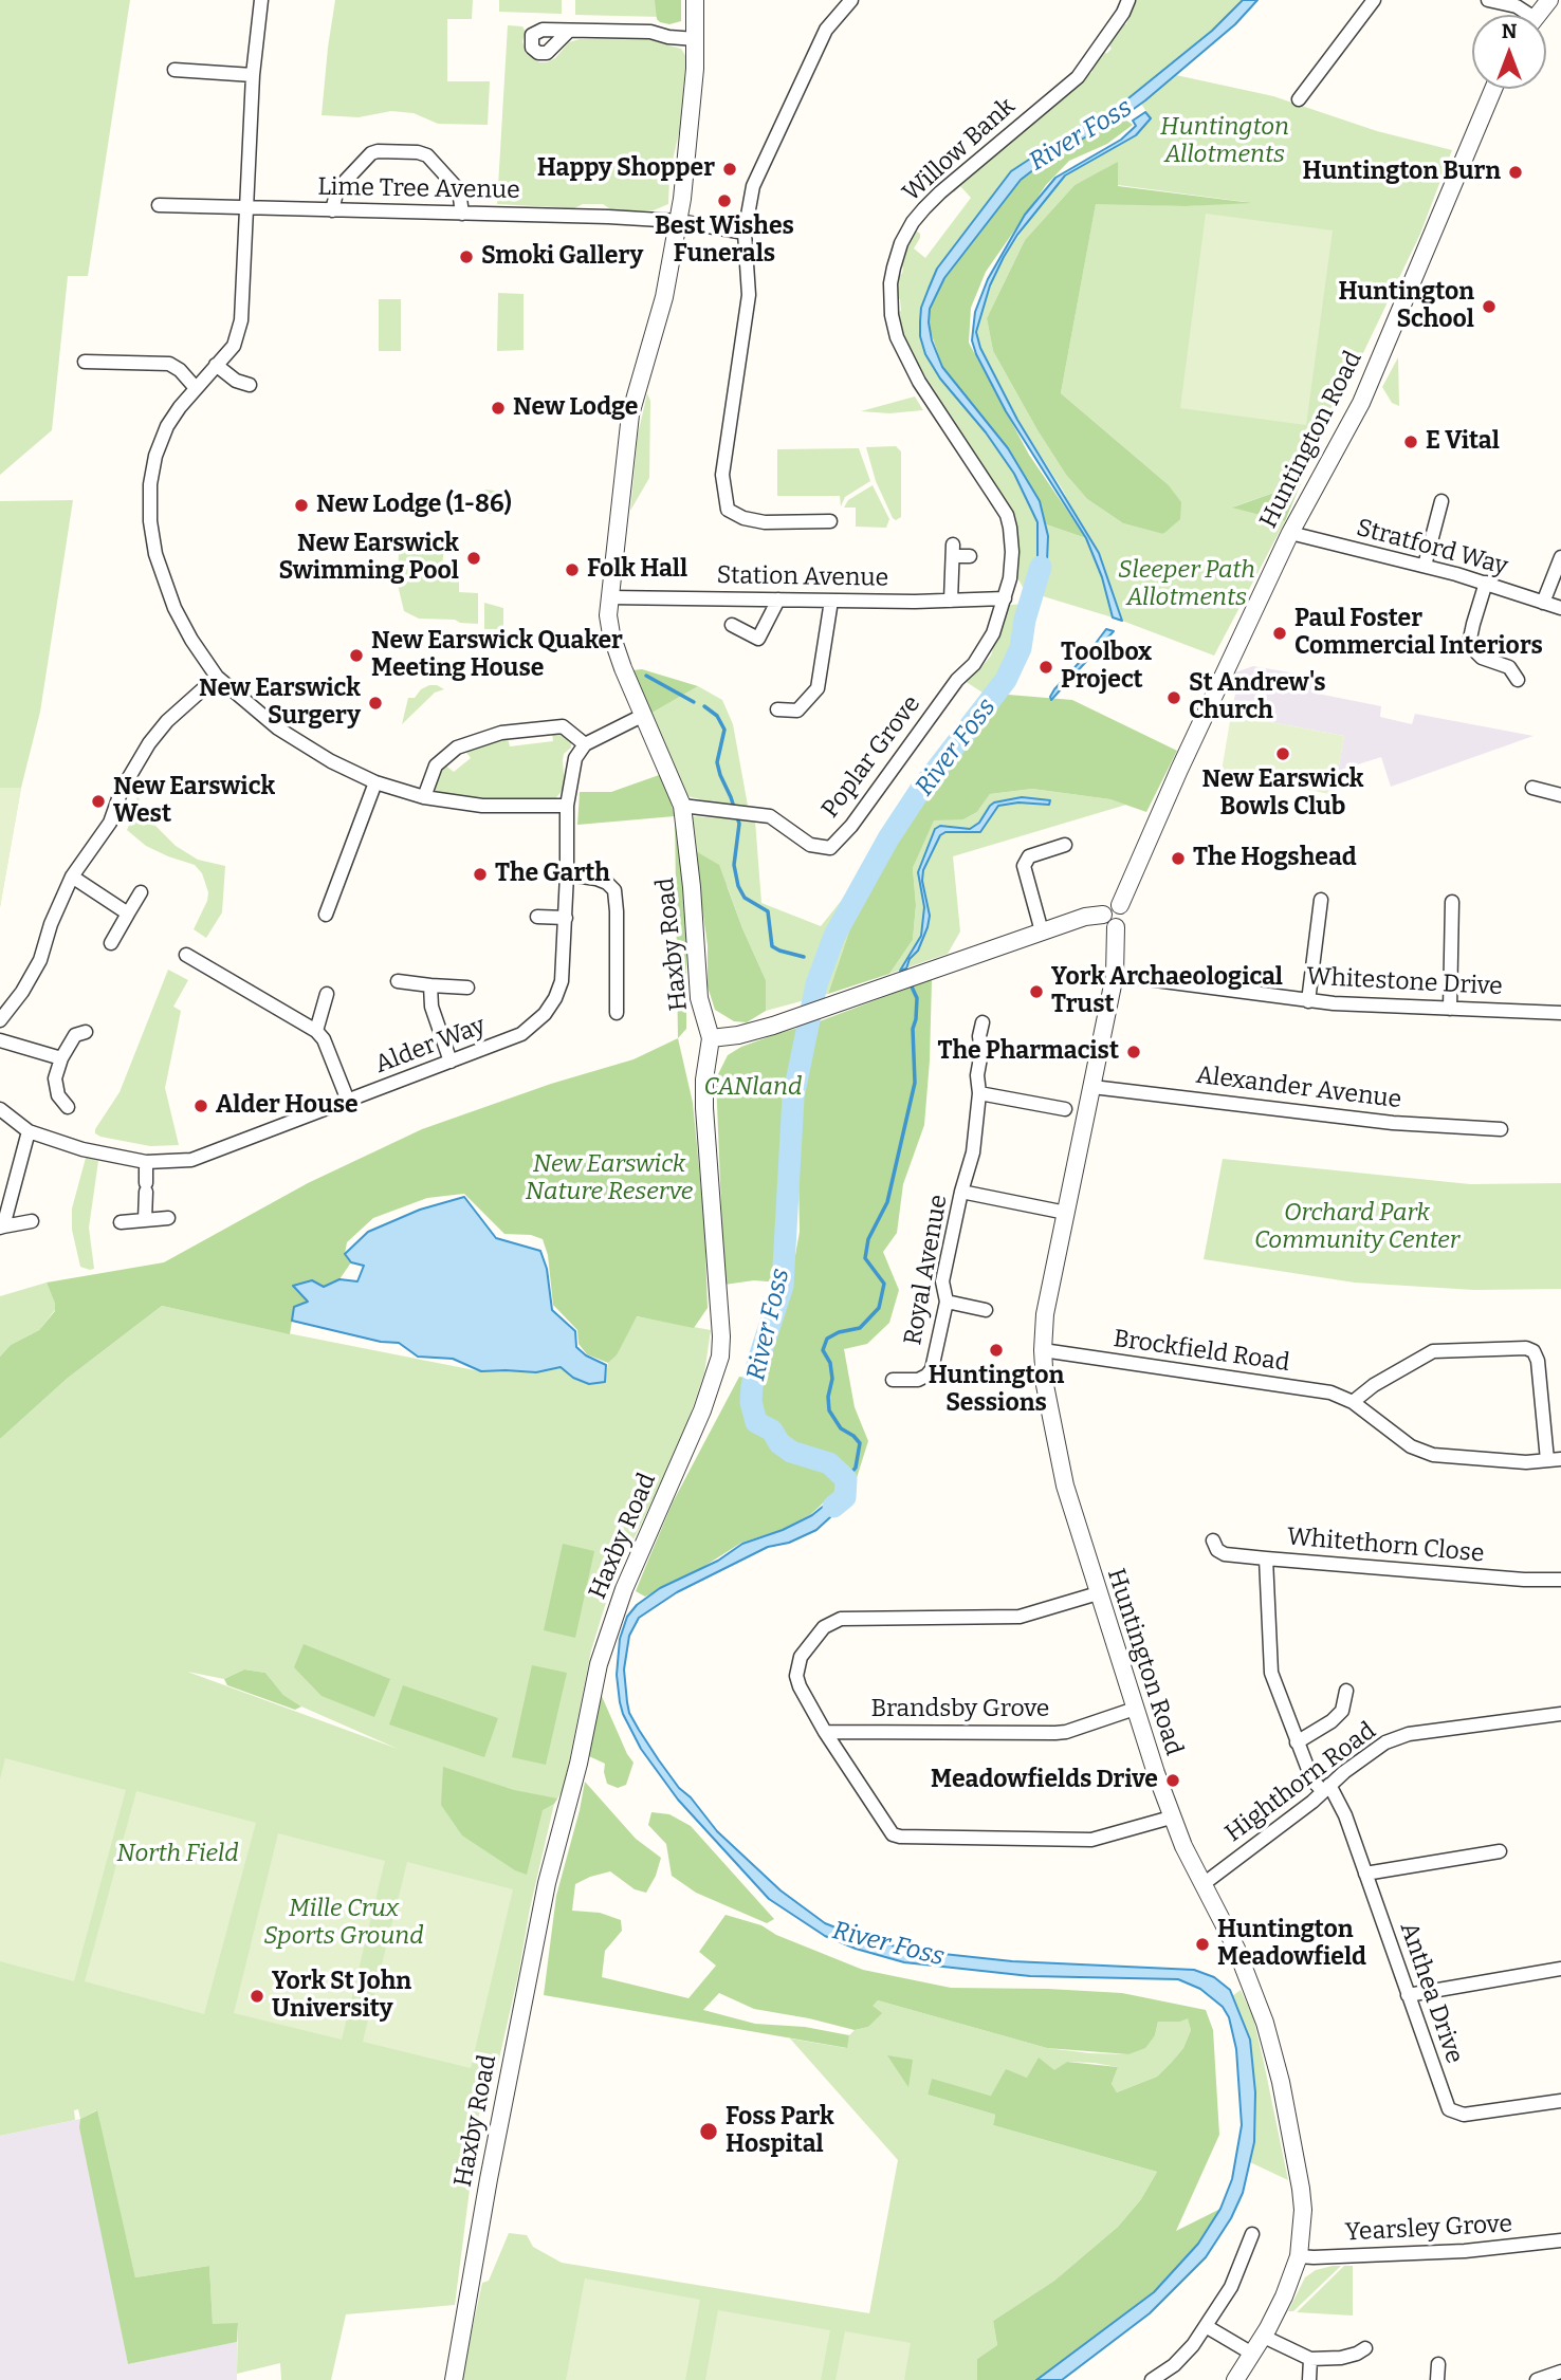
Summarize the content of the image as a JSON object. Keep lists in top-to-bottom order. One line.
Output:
{"streets":{"street":["Willow Bank","Lime Tree Avenue","Huntington Road","Stratford Way","Station Avenue","Poplar Grove","Haxby Road","Whitestone Drive","Alder Way","Alexander Avenue","Royal Avenue","Brockfield Road","Whitethorn Close","Brandsby Grove","Highthorn Road","Anthea Drive","Yearsley Grove"]},"crossings":[["Willow Bank","Station Avenue"],["Willow Bank","Poplar Grove"],["Lime Tree Avenue","Haxby Road"],["Huntington Road","Stratford Way"],["Huntington Road","Whitestone Drive"],["Huntington Road","Alexander Avenue"],["Huntington Road","Brockfield Road"],["Huntington Road","Brandsby Grove"],["Huntington Road","Highthorn Road"],["Huntington Road","Yearsley Grove"],["Station Avenue","Poplar Grove"],["Station Avenue","Haxby Road"],["Poplar Grove","Haxby Road"],["Whitethorn Close","Anthea Drive"],["Highthorn Road","Anthea Drive"]],"water":["River Foss"],"parks":["Huntington Allotments","Sleeper Path Allotments","CANland","New Earswick Nature Reserve","Orchard Park Community Center","North Field","Mille Crux Sports Ground"],"places":["Happy Shopper","Huntington Burn","Best Wishes Funerals","Smoki Gallery","Huntington School","New Lodge","E Vital","New Lodge (1-86)","New Earswick Swimming Pool","Folk Hall","Paul Foster Commercial Interiors","New Earswick Quaker Meeting House","Toolbox Project","St Andrew's Church","New Earswick Surgery","New Earswick Bowls Club","New Earswick West","The Hogshead","The Garth","York Archaeological Trust","The Pharmacist","Alder House","Huntington Sessions","Meadowfields Drive","Huntington Meadowfield","York St John University","Foss Park Hospital"],"north":"top"}
